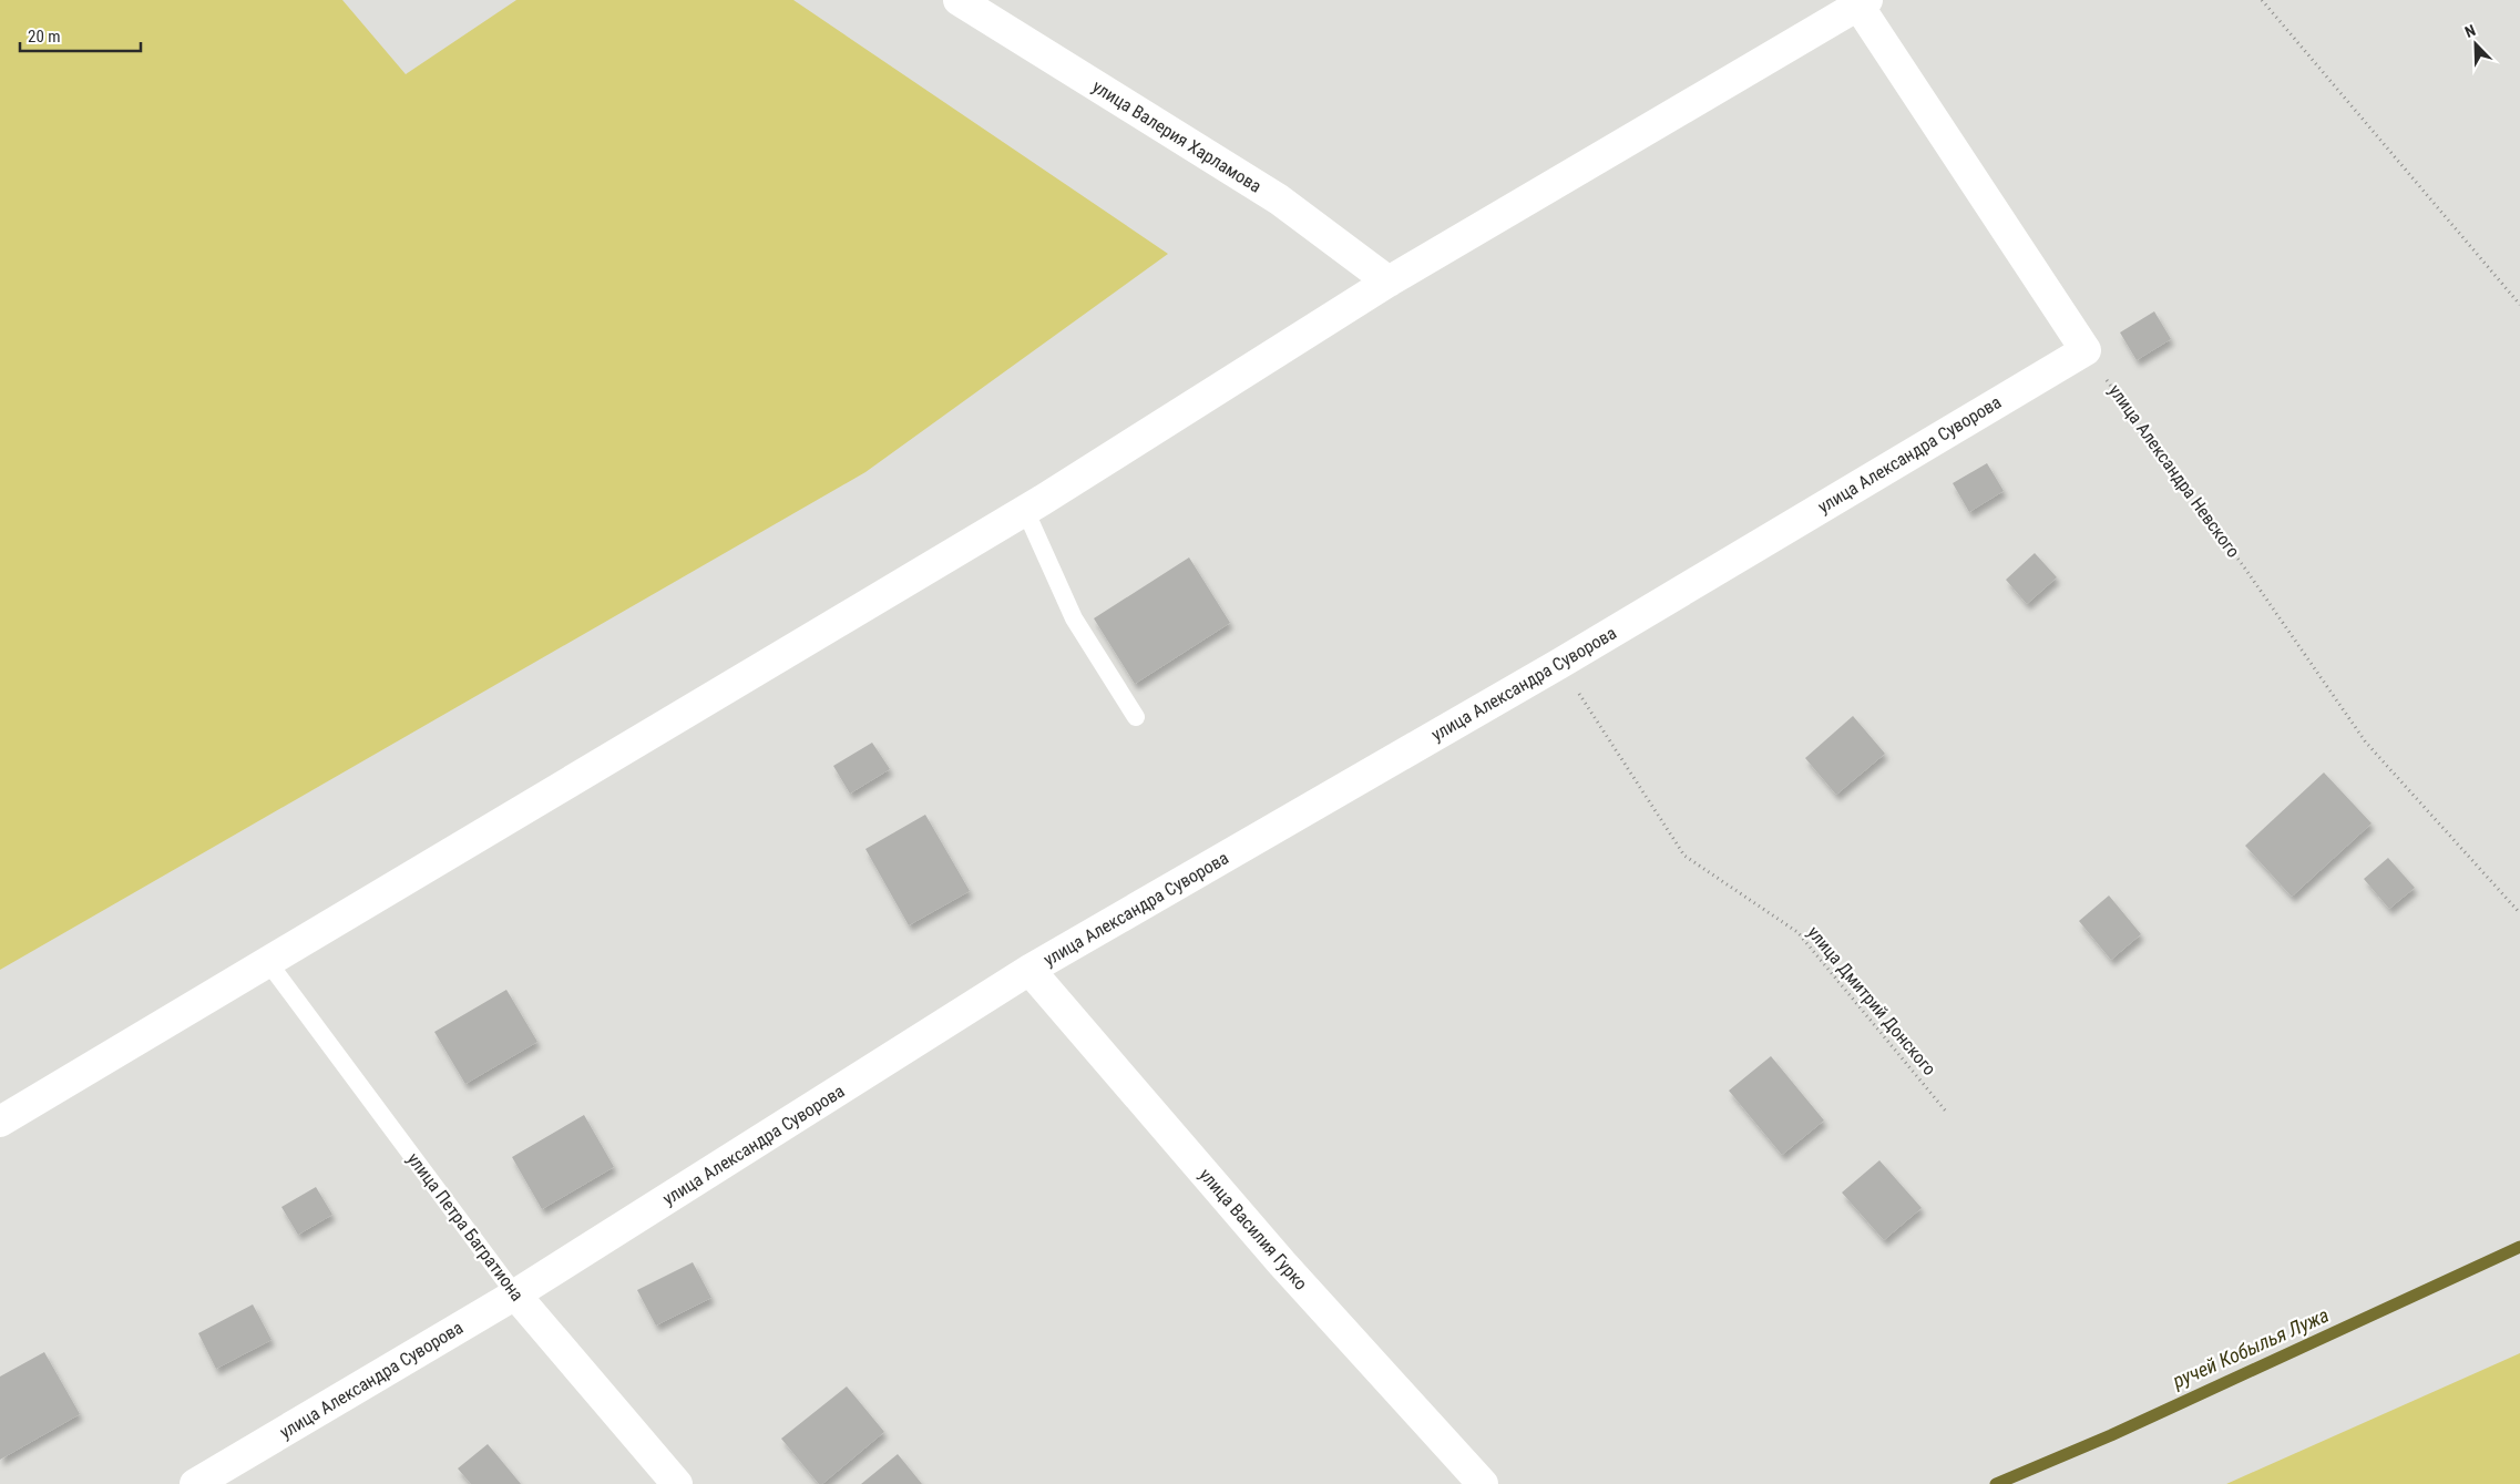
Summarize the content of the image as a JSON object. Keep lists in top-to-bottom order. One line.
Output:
{"streets":{"street":["улица Валерия Харламова","улица Александра Суворова","улица Петра Багратиона","улица Василия Гурко"],"path":["улица Александра Невского","улица Дмитрий Донского"]},"crossings":[["улица Александра Суворова","улица Александра Невского"],["улица Александра Суворова","улица Дмитрий Донского"],["улица Александра Суворова","улица Петра Багратиона"],["улица Александра Суворова","улица Василия Гурко"]],"water":["ручей Кобылья Лужа"],"scale_bar":"20 m","north":"top left"}
